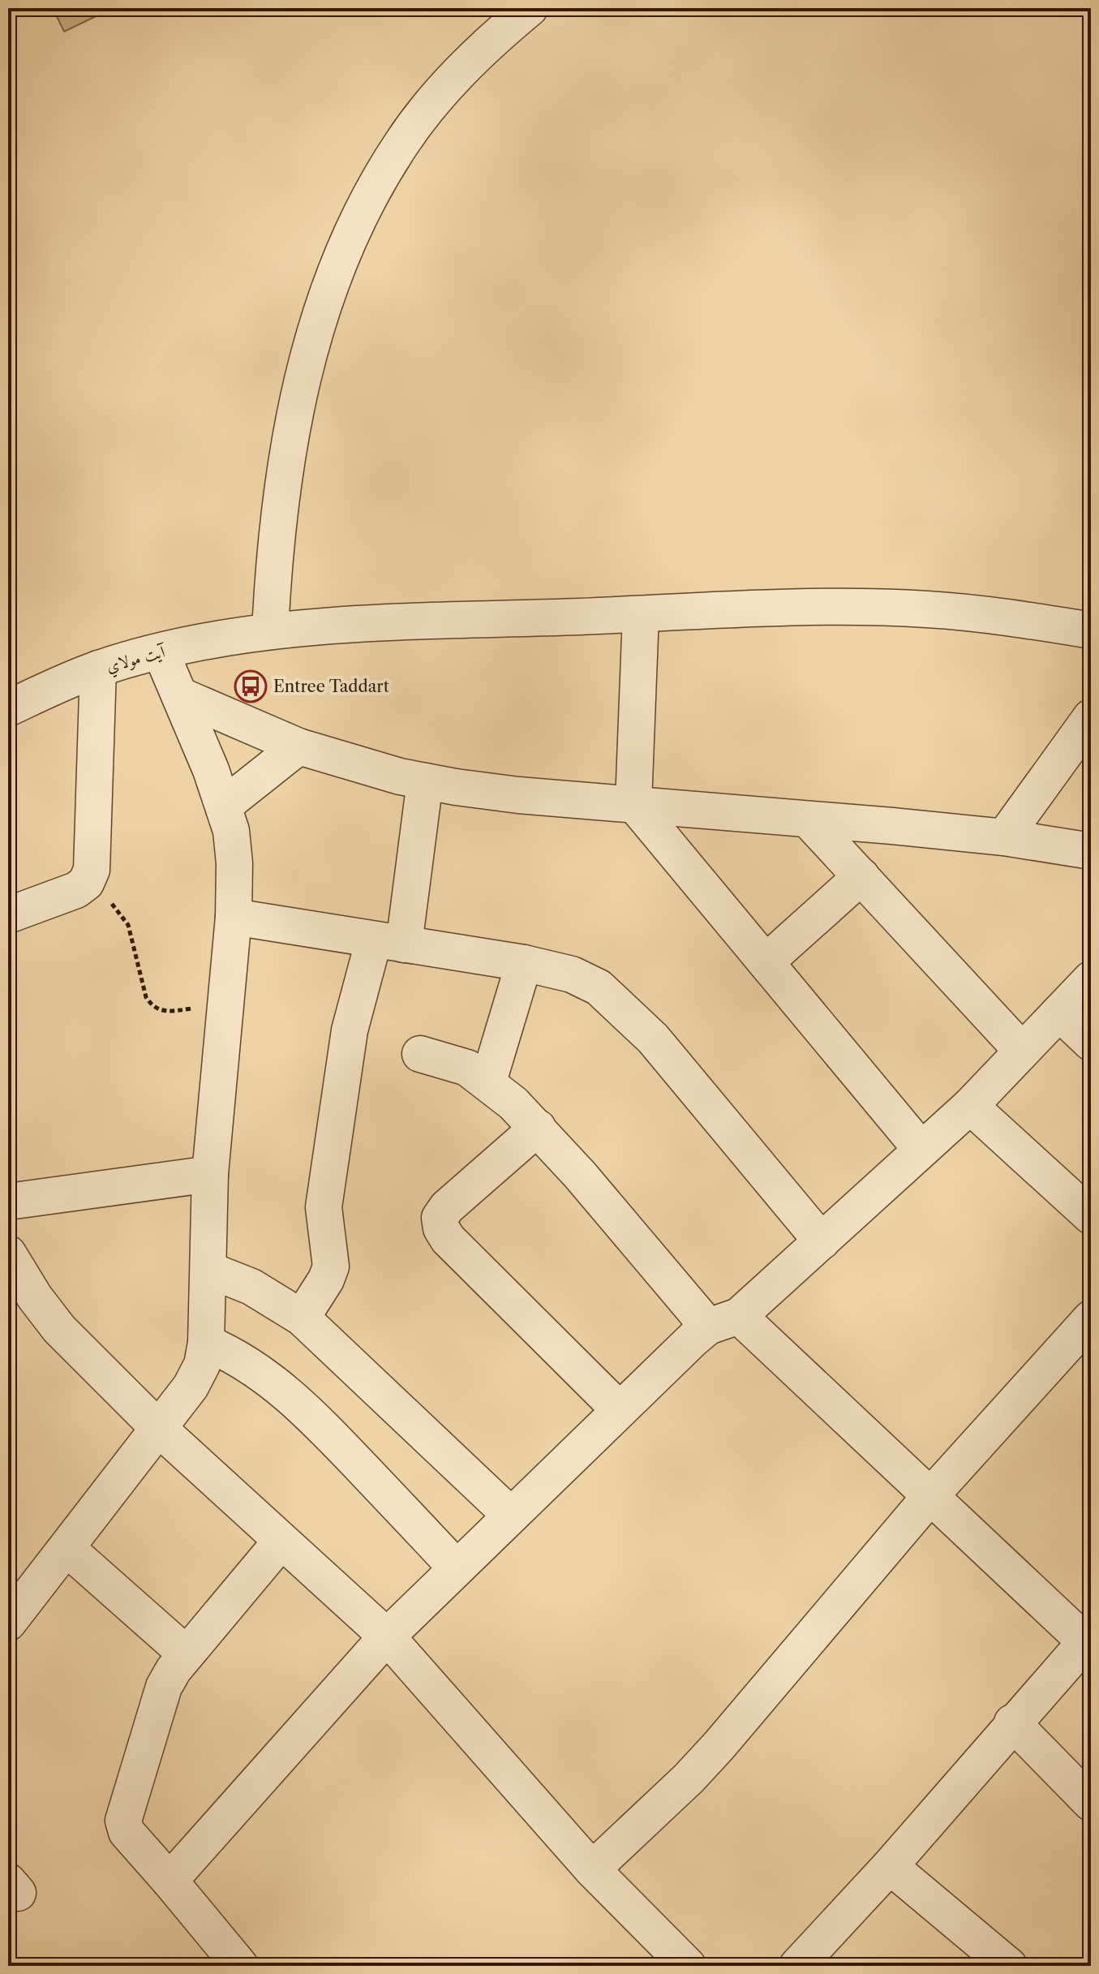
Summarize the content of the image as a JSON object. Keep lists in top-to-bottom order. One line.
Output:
{"streets":{"street":["آيت مولاي"]},"places":{"bus stop":["Entree Taddart"]}}
